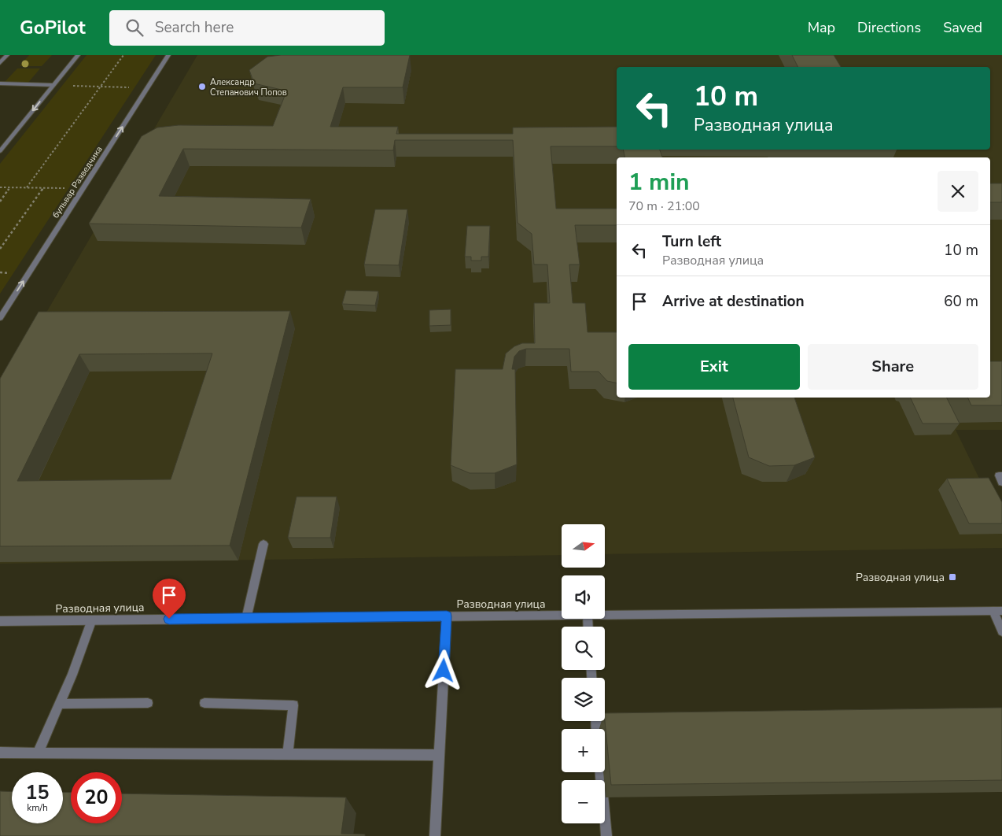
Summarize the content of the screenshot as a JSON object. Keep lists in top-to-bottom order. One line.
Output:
{"streets":{"street":["бульвар Разведчика","Разводная улица"]},"one_way":["бульвар Разведчика"],"places":{"other":["Александр Степанович Попов"],"transit":["Разводная улица"]},"north":"right","page":{"header":"GoPilot","search":"Search here","nav":["Map","Directions","Saved"],"turn":["10 m","Разводная улица"],"heading":["1 min","70 m · 21:00"],"list":[{"name":"Turn left","note":"Разводная улица","value":"10 m"},{"name":"Arrive at destination","value":"60 m"}],"buttons":["Exit","Share"],"map_buttons":["+","−"],"speed":"15 km/h","limit":"20"}}
